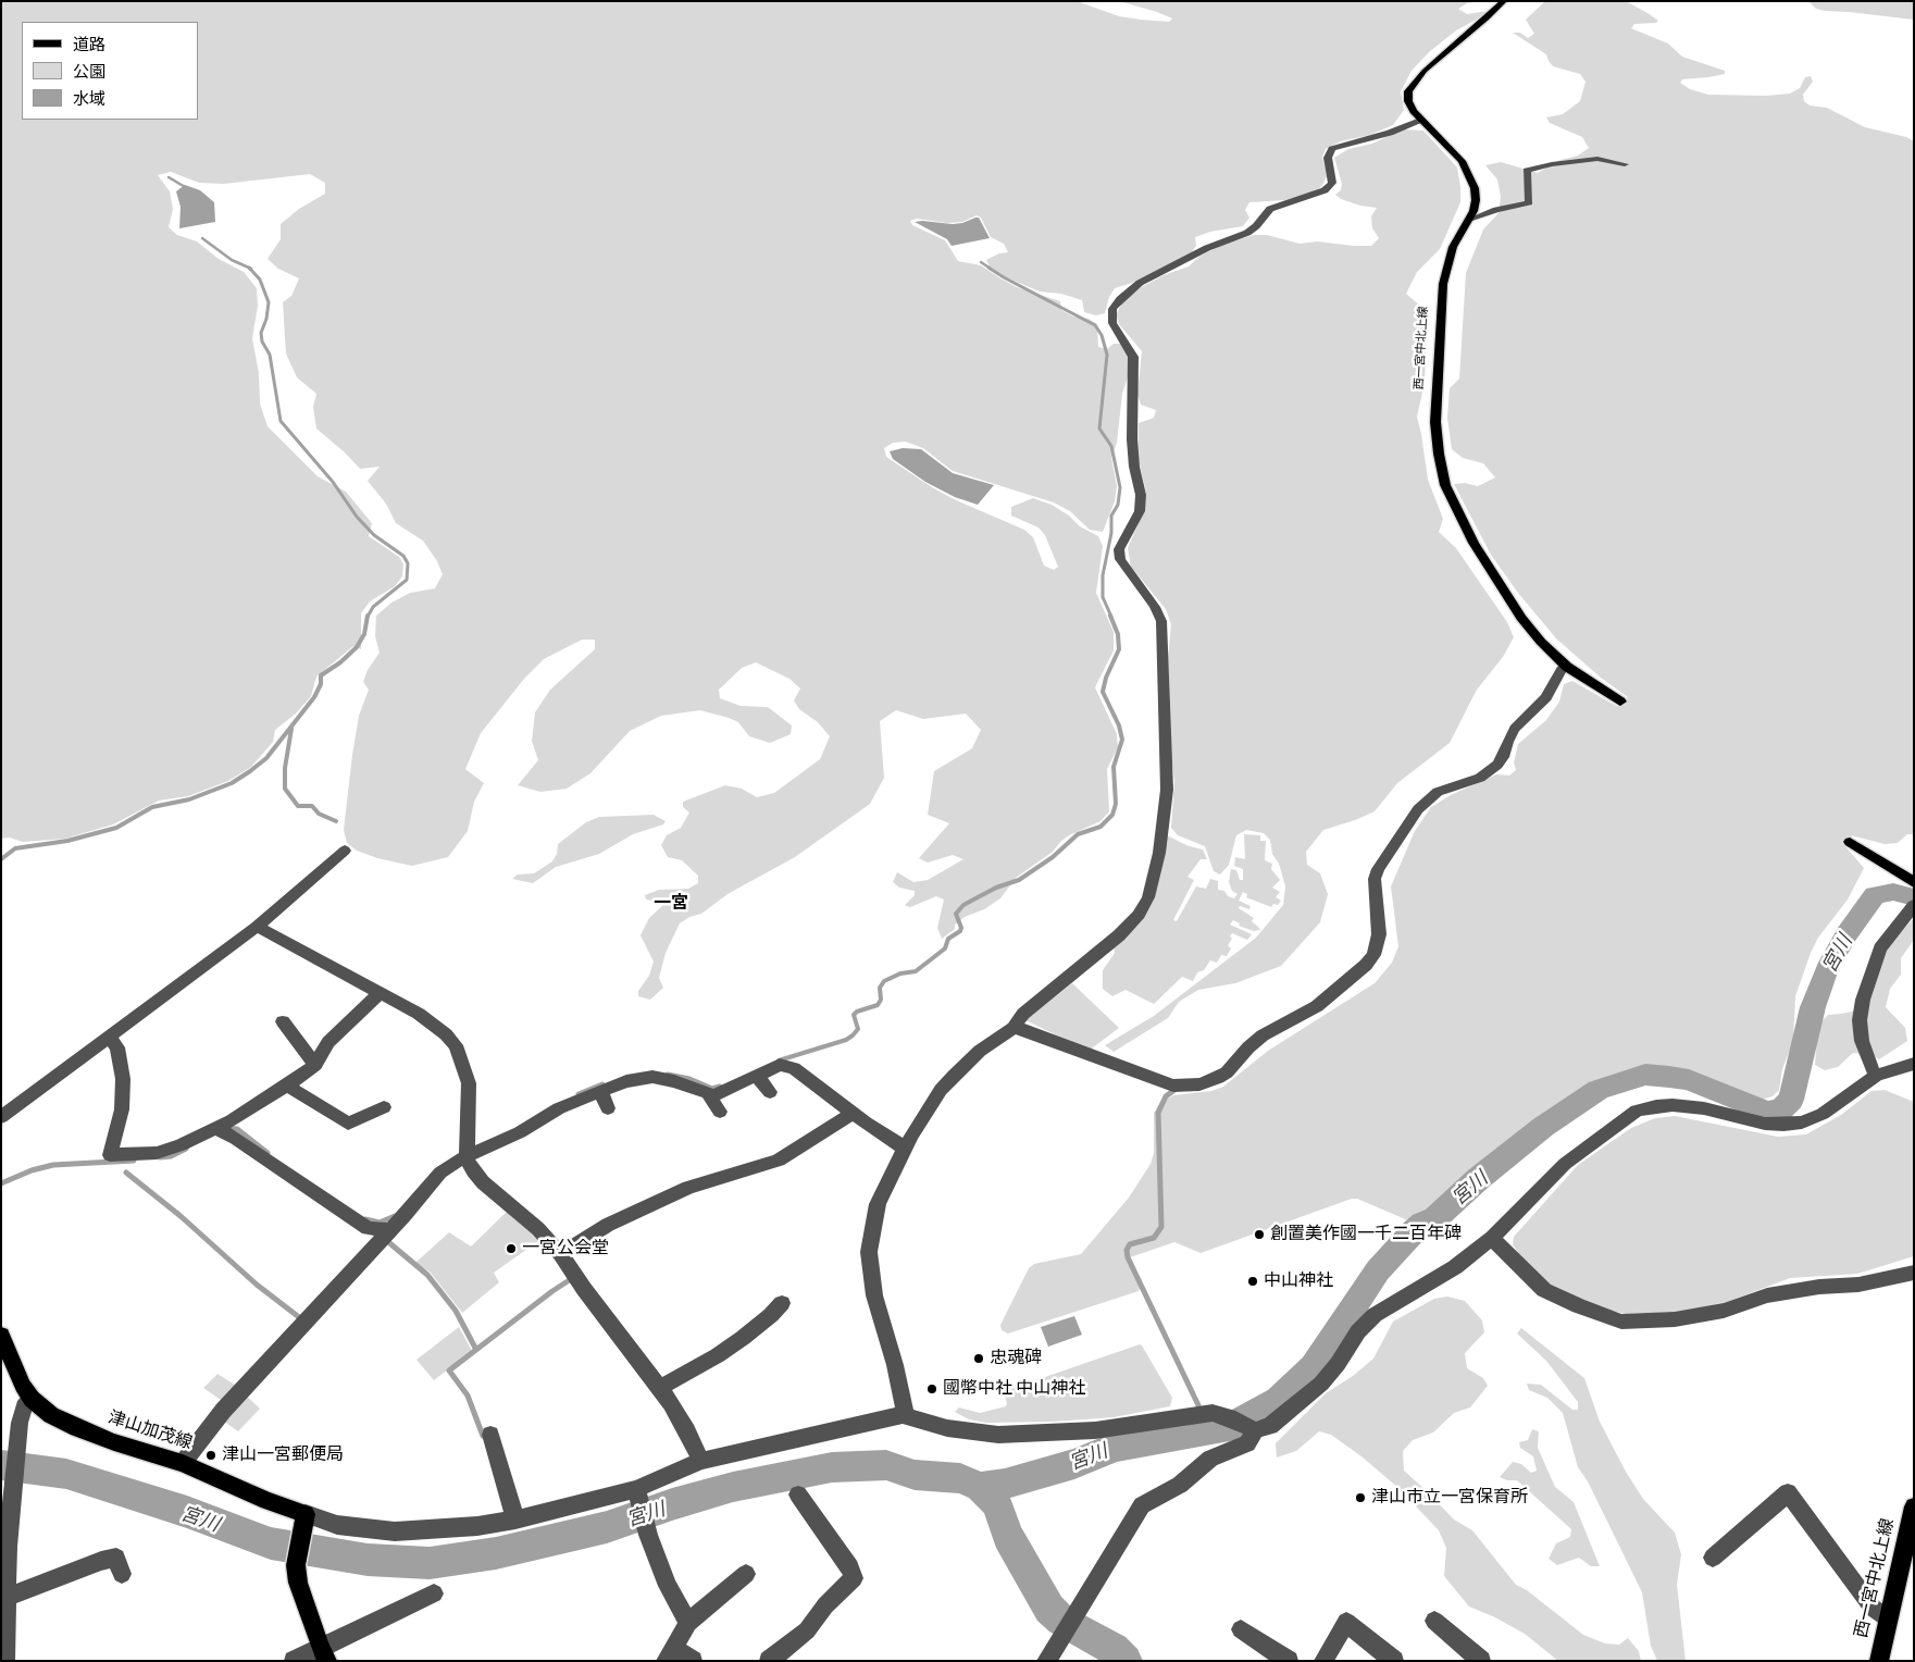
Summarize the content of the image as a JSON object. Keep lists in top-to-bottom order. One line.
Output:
{"streets":{"main road":["西一宮中北上線","津山加茂線"]},"districts":["一宮"],"water":["宮川"],"places":["創置美作國一千二百年碑","一宮公会堂","中山神社","忠魂碑","國幣中社 中山神社","津山一宮郵便局","津山市立一宮保育所"],"legend":["道路","公園","水域"]}
